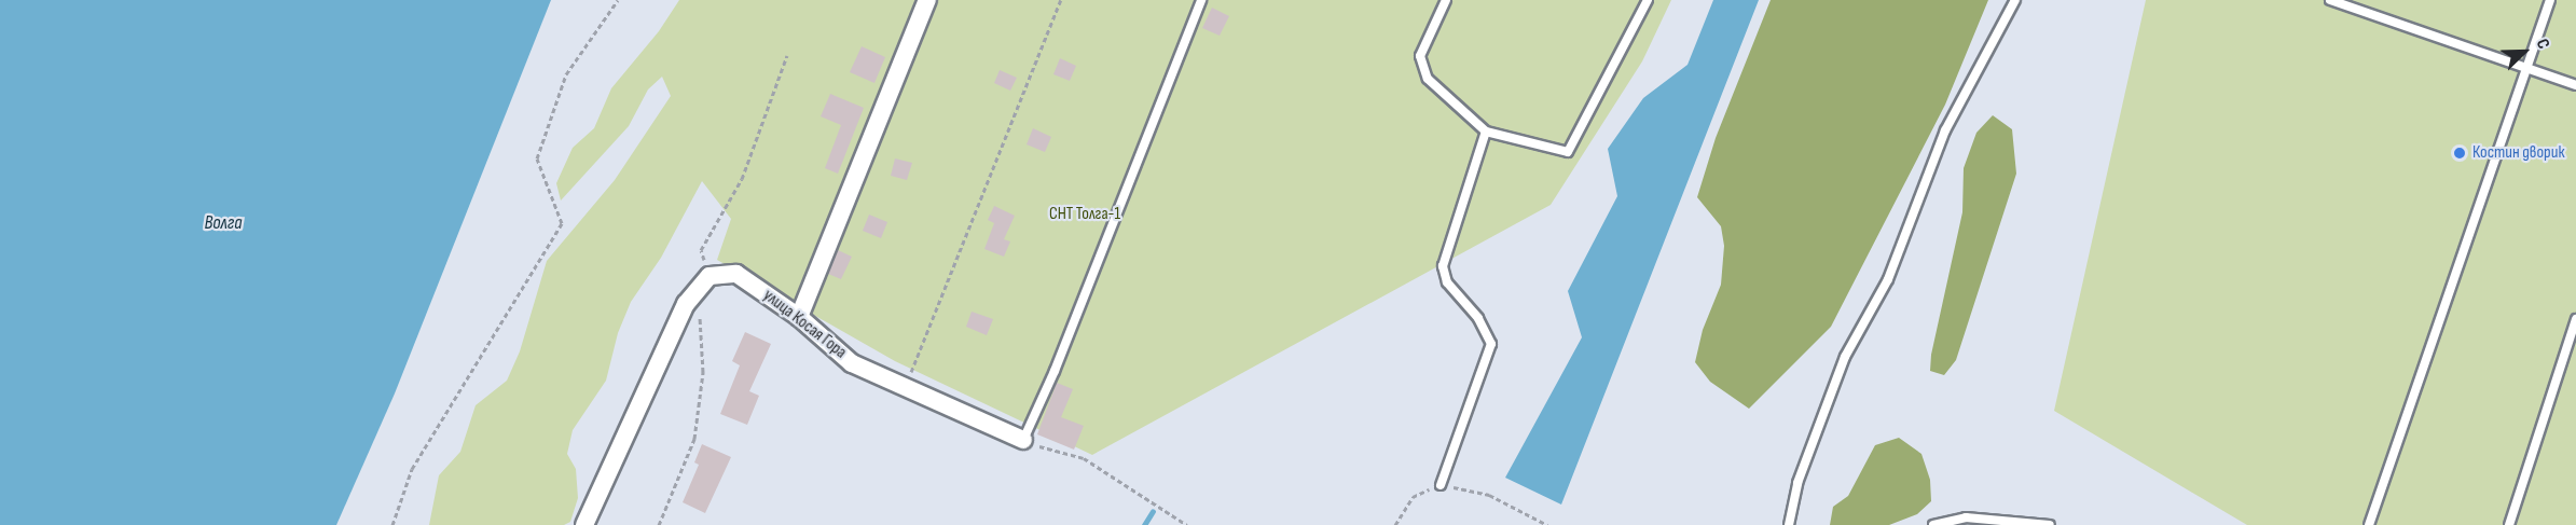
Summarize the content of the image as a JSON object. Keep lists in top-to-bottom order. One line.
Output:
{"streets":{"street":["улица Косая Гора"]},"water":["Волга"],"parks":["СНТ Толга-1"],"places":["Костин дворик"],"north":"top right"}
